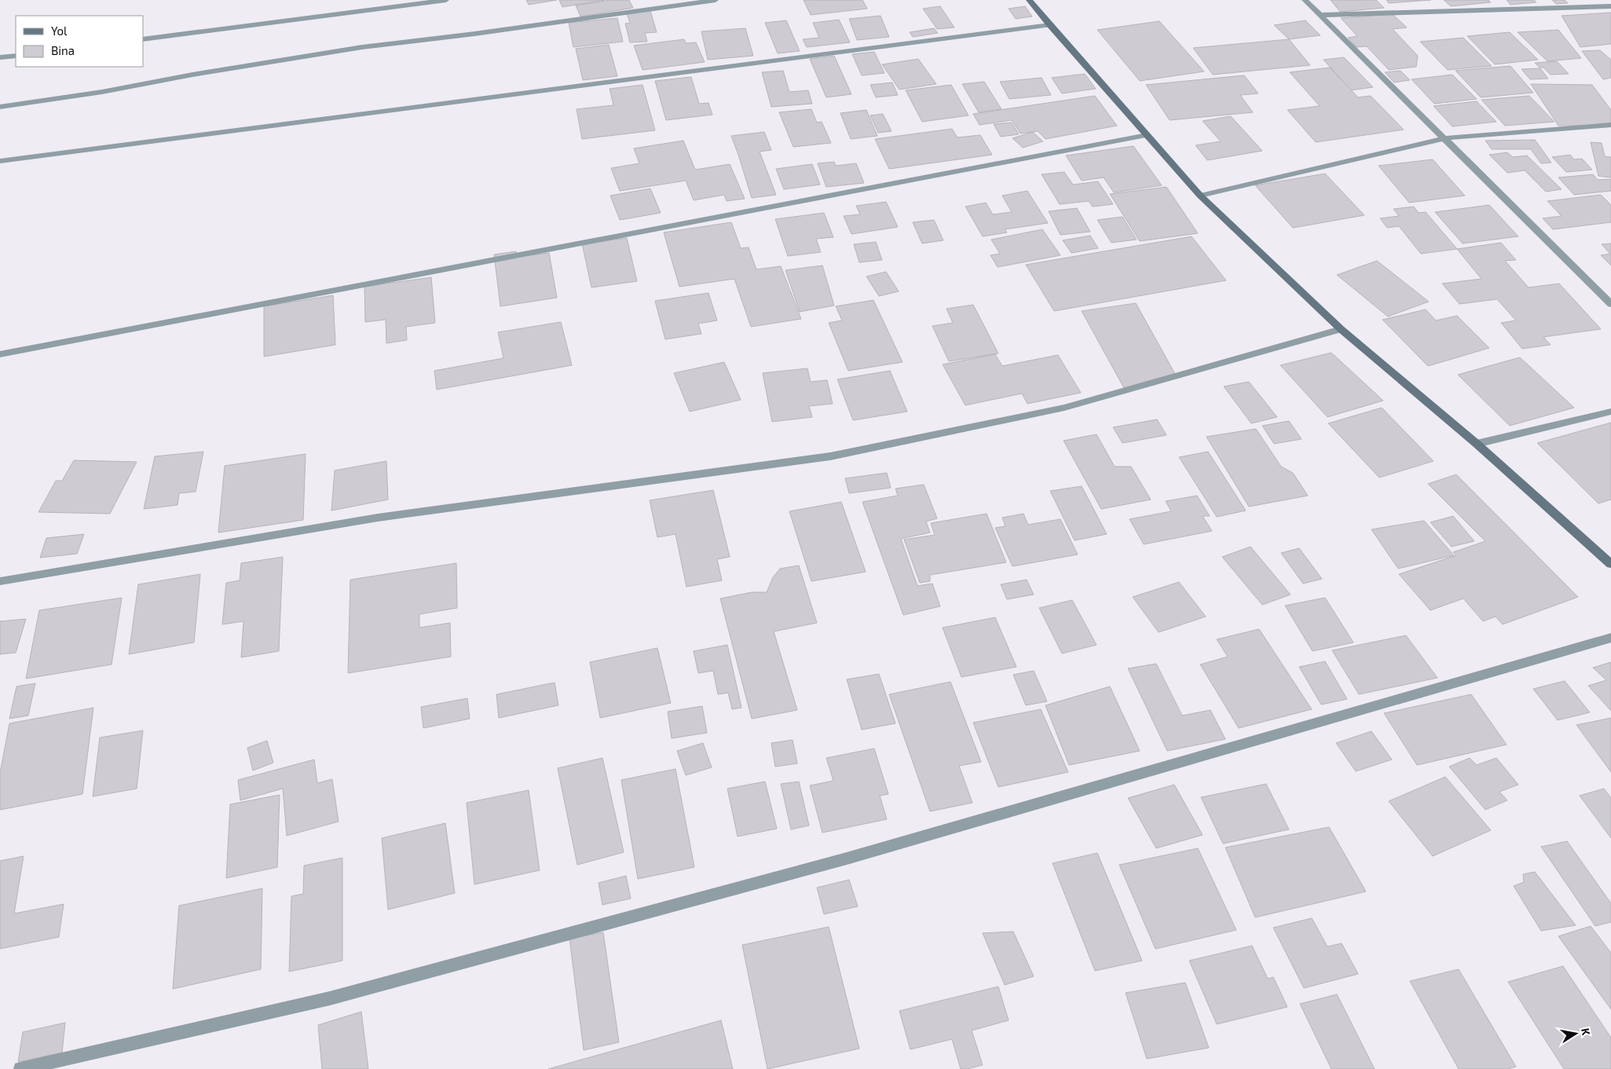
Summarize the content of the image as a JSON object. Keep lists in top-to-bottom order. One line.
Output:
{"legend":["Yol","Bina"],"north":"right"}
